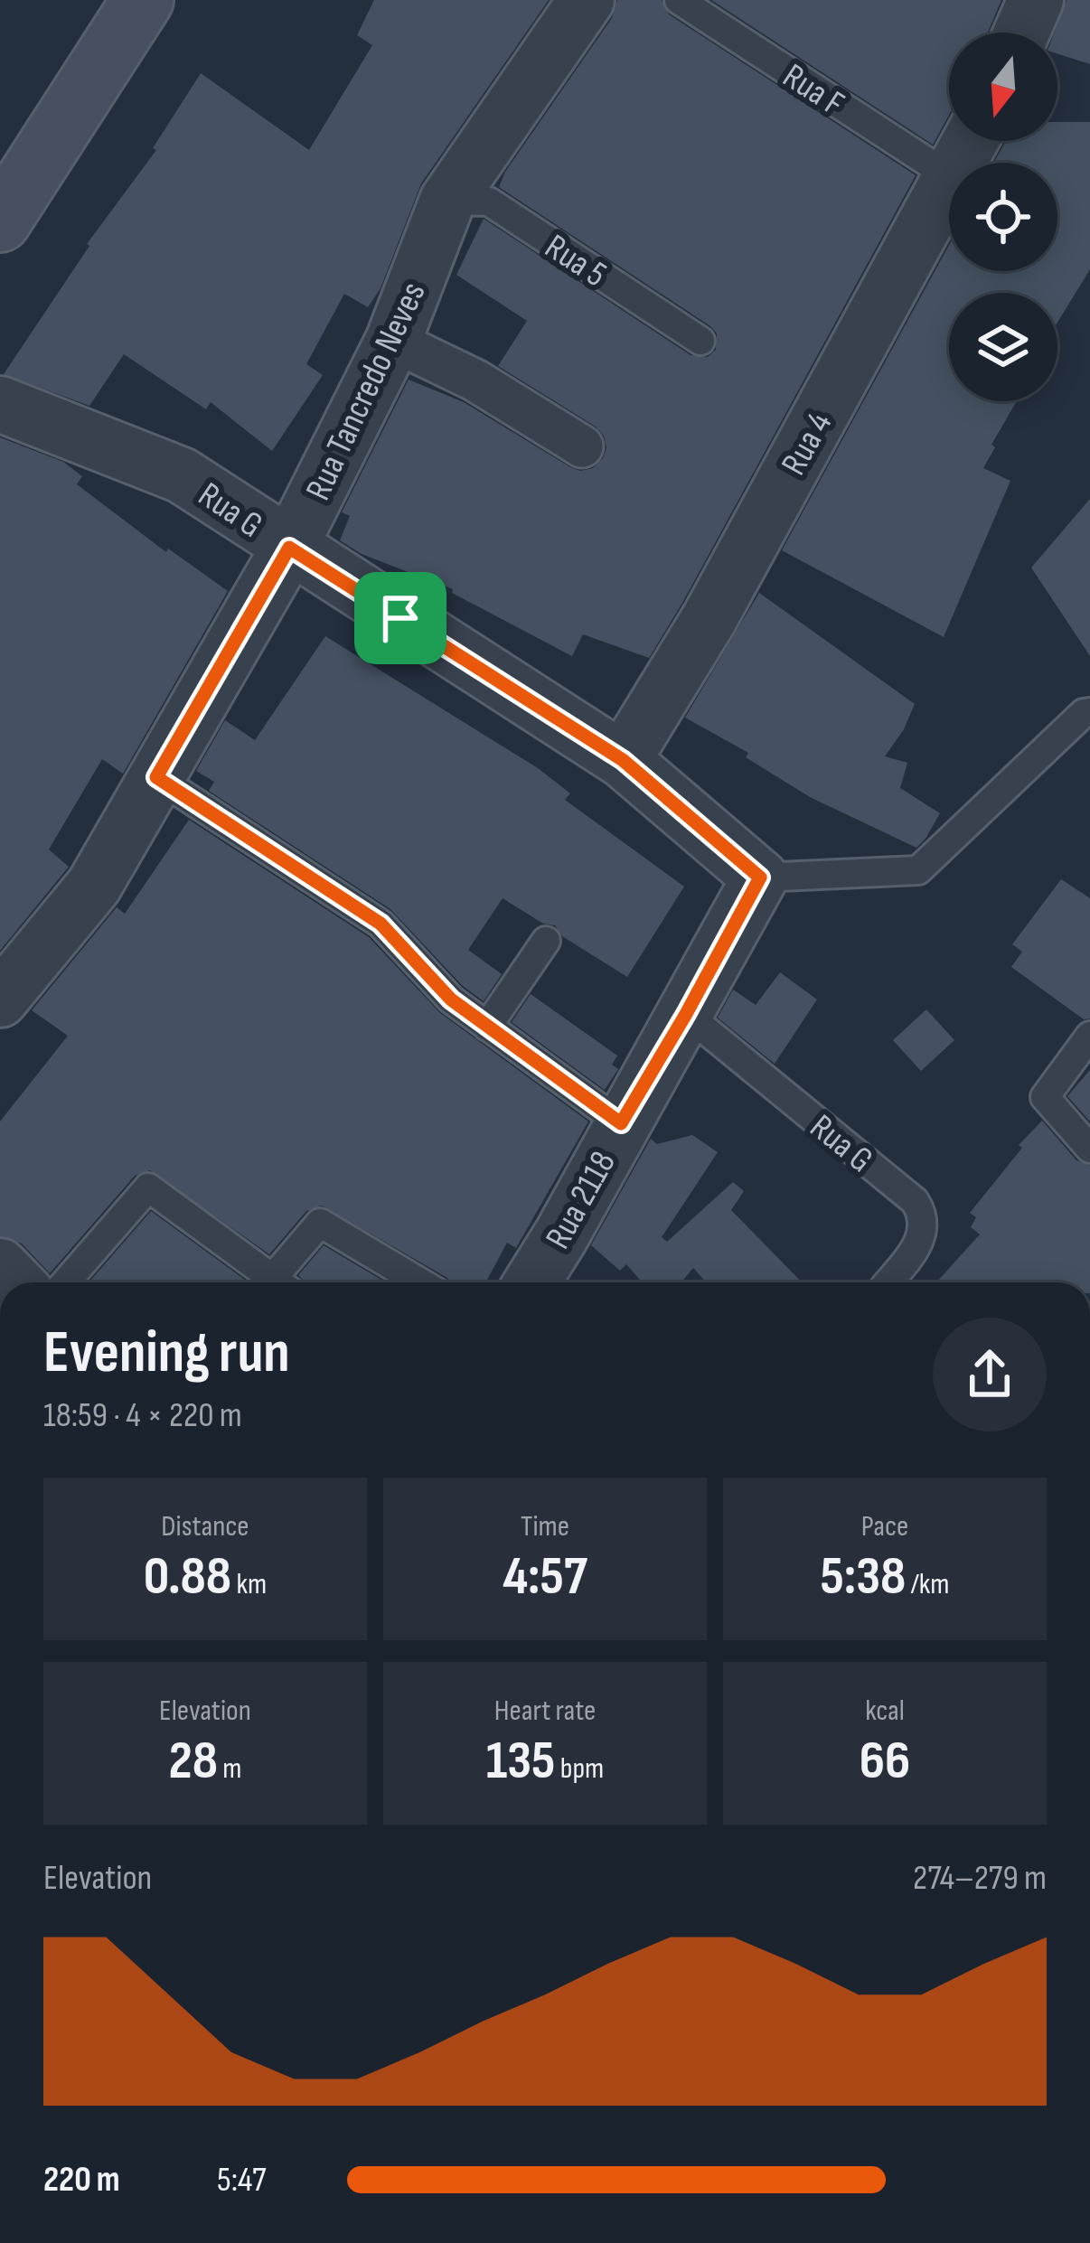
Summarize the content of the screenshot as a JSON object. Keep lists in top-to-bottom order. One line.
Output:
{"streets":{"street":["Rua Tancredo Neves","Rua 4","Rua G","Rua 2118"],"lane":["Rua F","Rua 5"]},"crossings":[["Rua 5","Rua Tancredo Neves"],["Rua Tancredo Neves","Rua G"],["Rua 4","Rua G"],["Rua G","Rua 2118"]],"north":"bottom","page":{"heading":["Evening run","18:59 · 4 × 220 m"],"stats":[["Distance","0.88 km"],["Time","4:57"],["Pace","5:38 /km"],["Elevation","28 m"],["Heart rate","135 bpm"],["kcal","66"]],"chart":["Elevation","274–279 m"],"list":[{"name":"220 m","note":"5:47"}]}}
